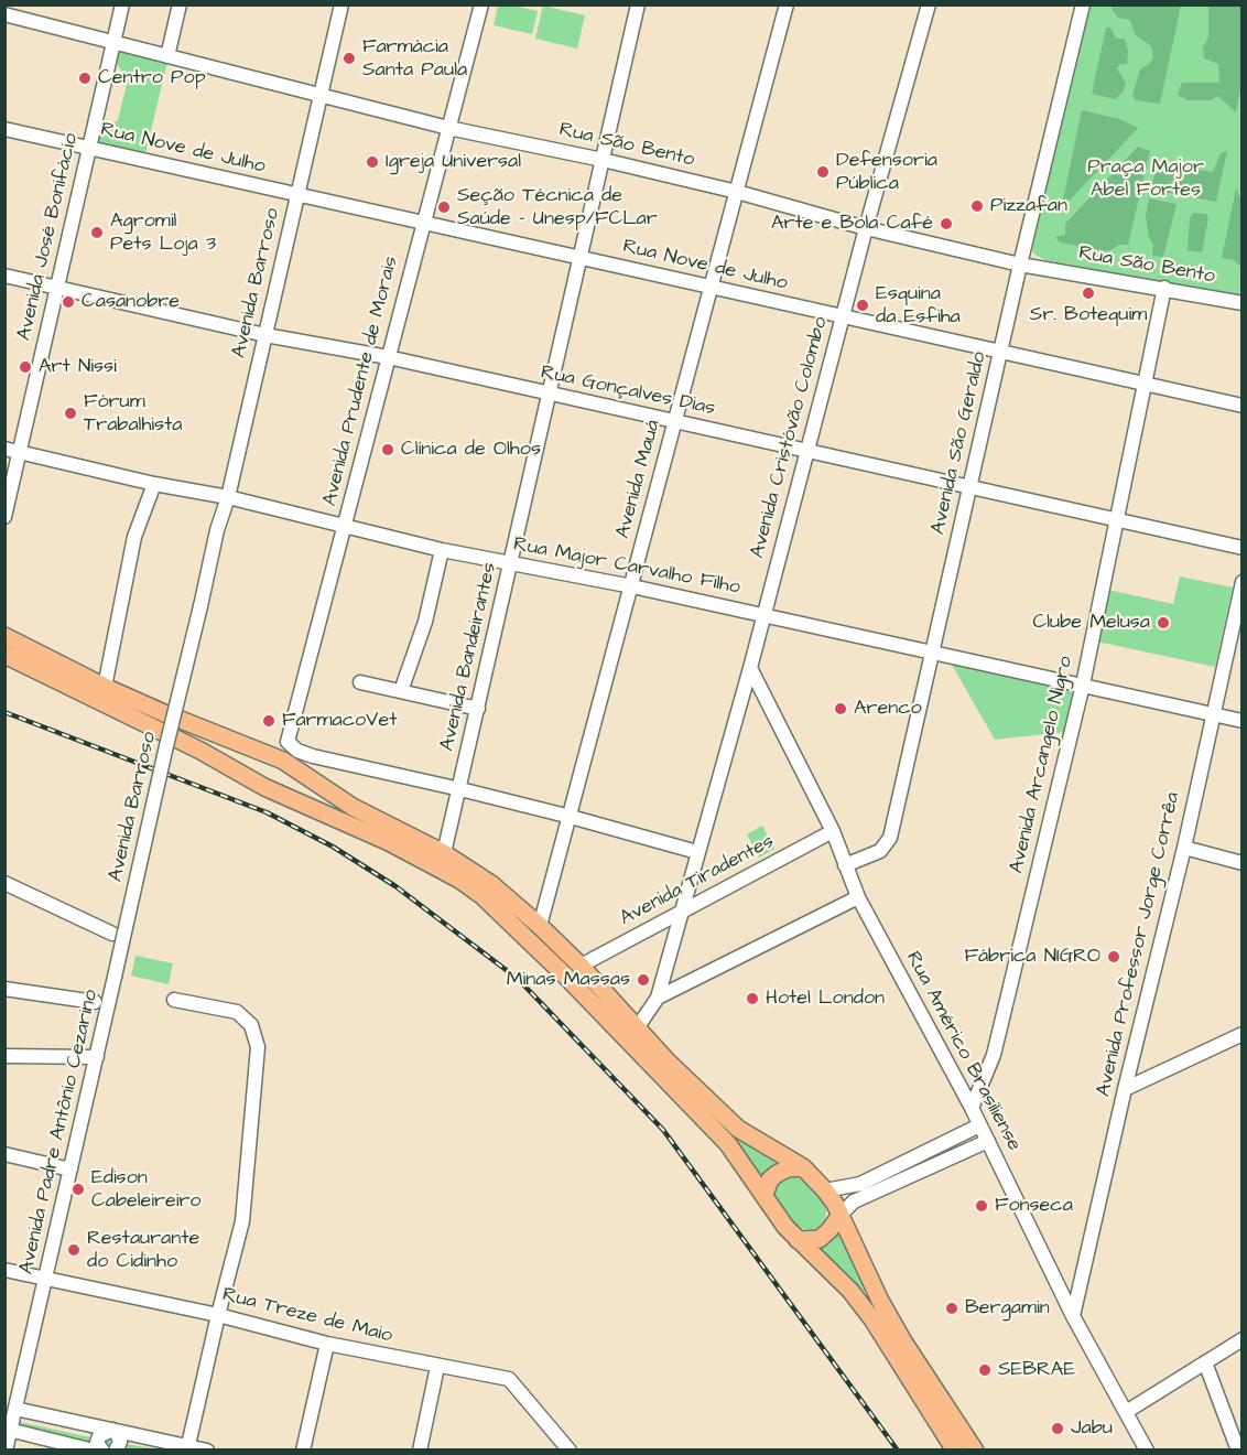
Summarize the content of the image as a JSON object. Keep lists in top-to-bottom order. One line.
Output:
{"streets":{"street":["Rua São Bento","Rua Nove de Julho","Avenida José Bonifácio","Avenida Barroso","Avenida Prudente de Morais","Rua Gonçalves Dias","Avenida Cristóvão Colombo","Avenida São Geraldo","Avenida Mauá","Rua Major Carvalho Filho","Avenida Bandeirantes","Avenida Arcangelo Nigro","Avenida Tiradentes","Avenida Professor Jorge Corrêa","Rua Américo Brasiliense","Avenida Padre Antônio Cezarino","Rua Treze de Maio"]},"crossings":[["Rua São Bento","Avenida José Bonifácio"],["Rua São Bento","Avenida Barroso"],["Rua São Bento","Avenida Prudente de Morais"],["Rua São Bento","Avenida Cristóvão Colombo"],["Rua São Bento","Avenida São Geraldo"],["Rua São Bento","Avenida Mauá"],["Rua São Bento","Avenida Bandeirantes"],["Rua São Bento","Avenida Arcangelo Nigro"],["Rua Nove de Julho","Avenida José Bonifácio"],["Rua Nove de Julho","Avenida Barroso"],["Rua Nove de Julho","Avenida Prudente de Morais"],["Rua Nove de Julho","Avenida Cristóvão Colombo"],["Rua Nove de Julho","Avenida São Geraldo"],["Rua Nove de Julho","Avenida Mauá"],["Rua Nove de Julho","Avenida Bandeirantes"],["Rua Nove de Julho","Avenida Arcangelo Nigro"],["Avenida José Bonifácio","Rua Gonçalves Dias"],["Avenida José Bonifácio","Rua Major Carvalho Filho"],["Avenida Barroso","Rua Gonçalves Dias"],["Avenida Barroso","Rua Major Carvalho Filho"],["Avenida Barroso","Avenida Padre Antônio Cezarino"],["Avenida Prudente de Morais","Rua Gonçalves Dias"],["Avenida Prudente de Morais","Rua Major Carvalho Filho"],["Rua Gonçalves Dias","Avenida Cristóvão Colombo"],["Rua Gonçalves Dias","Avenida São Geraldo"],["Rua Gonçalves Dias","Avenida Mauá"],["Rua Gonçalves Dias","Avenida Bandeirantes"],["Rua Gonçalves Dias","Avenida Arcangelo Nigro"],["Avenida Cristóvão Colombo","Rua Major Carvalho Filho"],["Avenida Cristóvão Colombo","Avenida Tiradentes"],["Avenida Cristóvão Colombo","Rua Américo Brasiliense"],["Avenida São Geraldo","Rua Major Carvalho Filho"],["Avenida São Geraldo","Rua Américo Brasiliense"],["Avenida Mauá","Rua Major Carvalho Filho"],["Rua Major Carvalho Filho","Avenida Bandeirantes"],["Rua Major Carvalho Filho","Avenida Arcangelo Nigro"],["Rua Major Carvalho Filho","Avenida Professor Jorge Corrêa"],["Avenida Arcangelo Nigro","Rua Américo Brasiliense"],["Avenida Tiradentes","Rua Américo Brasiliense"],["Avenida Professor Jorge Corrêa","Rua Américo Brasiliense"],["Avenida Padre Antônio Cezarino","Rua Treze de Maio"]],"parks":["Praça Major Abel Fortes"],"places":["Farmácia Santa Paula","Centro Pop","Igreja Universal","Defensoria Pública","Pizzafan","Seção Técnica de Saúde - Unesp/FCLar","Arte e Bola Café","Agromil Pets Loja 3","Sr. Botequim","Casanobre","Esquina da Esfiha","Art Nissi","Fórum Trabalhista","Clínica de Olhos","Clube Melusa","Arenco","FarmacoVet","Fábrica NIGRO","Minas Massas","Hotel London","Edison Cabeleireiro","Fonseca","Restaurante do Cidinho","Bergamin","SEBRAE","Jabu"]}
